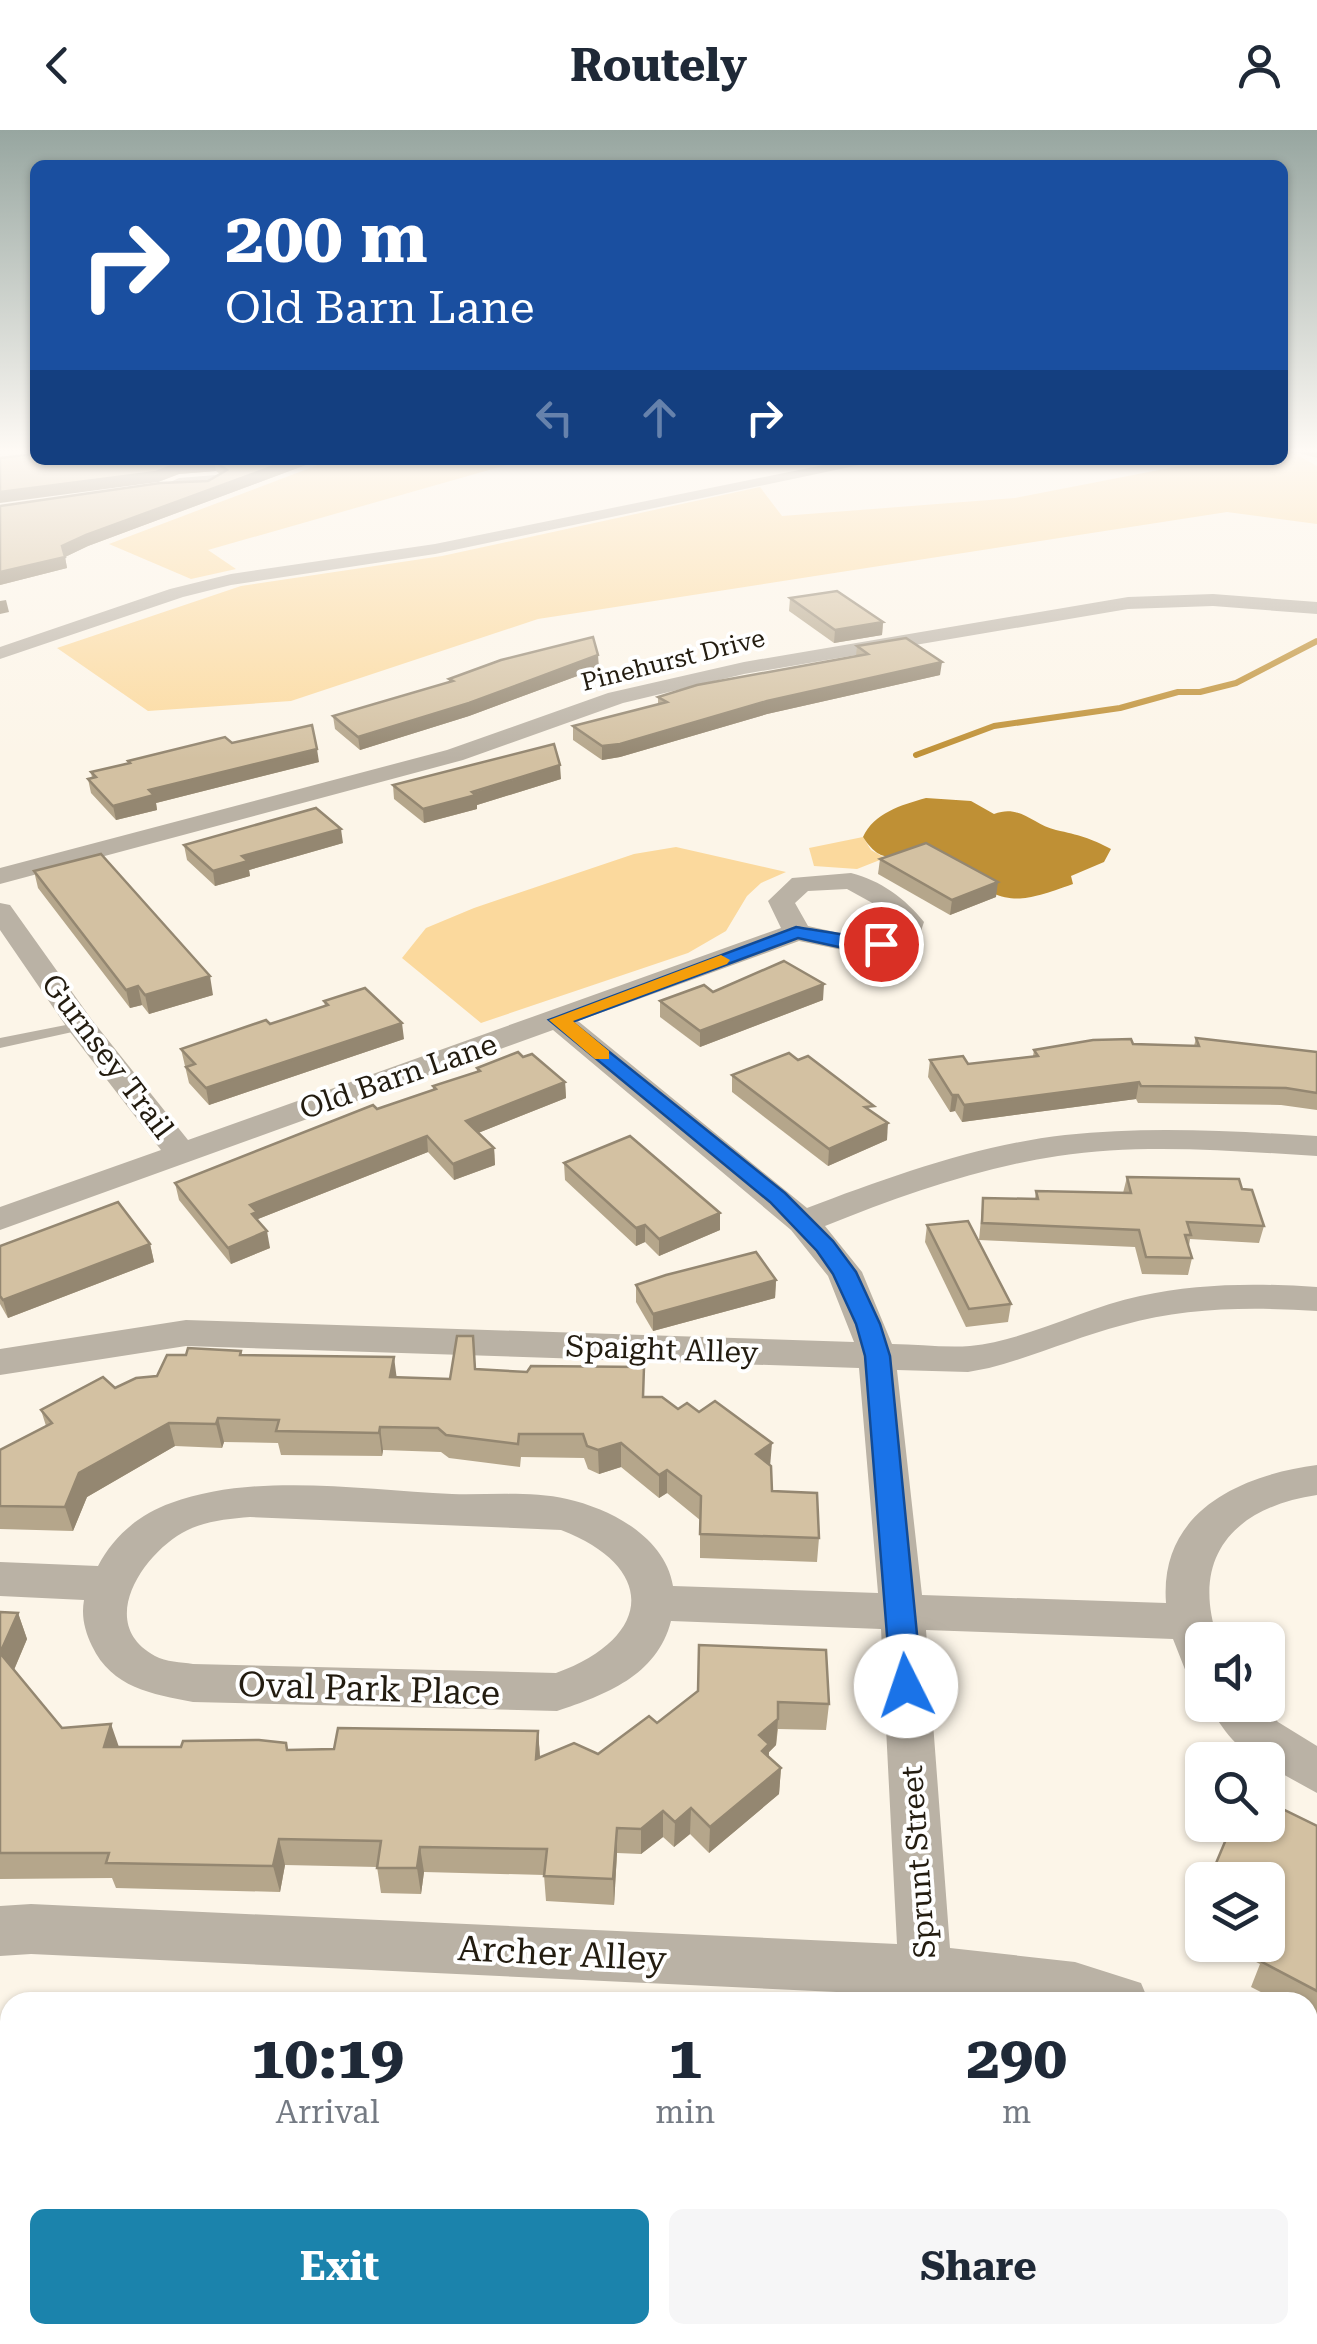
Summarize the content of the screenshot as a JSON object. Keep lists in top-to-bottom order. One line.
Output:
{"streets":{"street":["Pinehurst Drive","Gurnsey Trail","Old Barn Lane","Spaight Alley","Oval Park Place","Sprunt Street","Archer Alley"]},"crossings":[["Gurnsey Trail","Old Barn Lane"],["Old Barn Lane","Sprunt Street"],["Spaight Alley","Sprunt Street"],["Sprunt Street","Archer Alley"]],"page":{"header":"Routely","turn":["200 m","Old Barn Lane"],"eta":["10:19","Arrival","1","min","290","m"],"buttons":["Exit","Share"]}}
